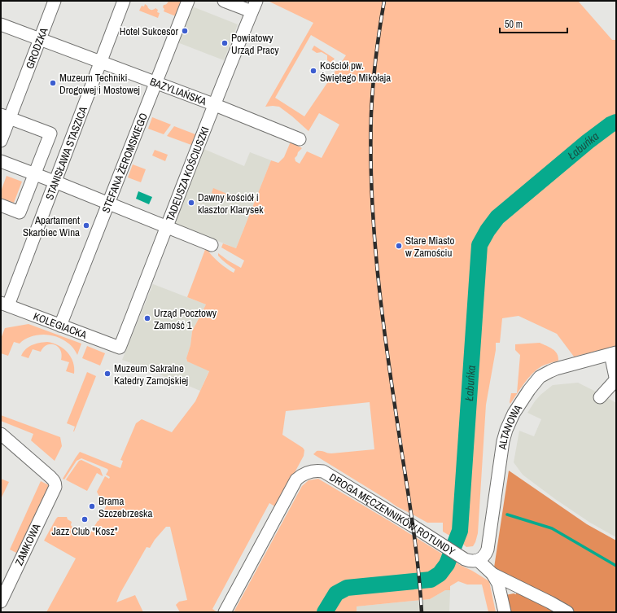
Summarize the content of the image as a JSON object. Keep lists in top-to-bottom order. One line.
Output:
{"streets":{"street":["GRODZKA","BAZYLIAŃSKA","STANISŁAWA STASZICA","STEFANA ŻEROMSKIEGO","TADEUSZA KOŚCIUSZKI","KOLEGIACKA","ALTANOWA","DROGA MĘCZENNIKÓW ROTUNDY","ZAMKOWA"]},"crossings":[["GRODZKA","BAZYLIAŃSKA"],["BAZYLIAŃSKA","STANISŁAWA STASZICA"],["BAZYLIAŃSKA","STEFANA ŻEROMSKIEGO"],["BAZYLIAŃSKA","TADEUSZA KOŚCIUSZKI"],["STANISŁAWA STASZICA","KOLEGIACKA"],["STEFANA ŻEROMSKIEGO","KOLEGIACKA"],["TADEUSZA KOŚCIUSZKI","KOLEGIACKA"],["ALTANOWA","DROGA MĘCZENNIKÓW ROTUNDY"]],"water":["Łabuńka"],"places":["Hotel Sukcesor","Powiatowy Urząd Pracy","Kościół pw. Świętego Mikołaja","Muzeum Techniki Drogowej i Mostowej","Dawny kościół i klasztor Klarysek","Apartament Skarbiec Wina","Stare Miasto w Zamościu","Urząd Pocztowy Zamość 1","Muzeum Sakralne Katedry Zamojskiej","Brama Szczebrzeska","Jazz Club \"Kosz\""],"scale_bar":"50 m"}
